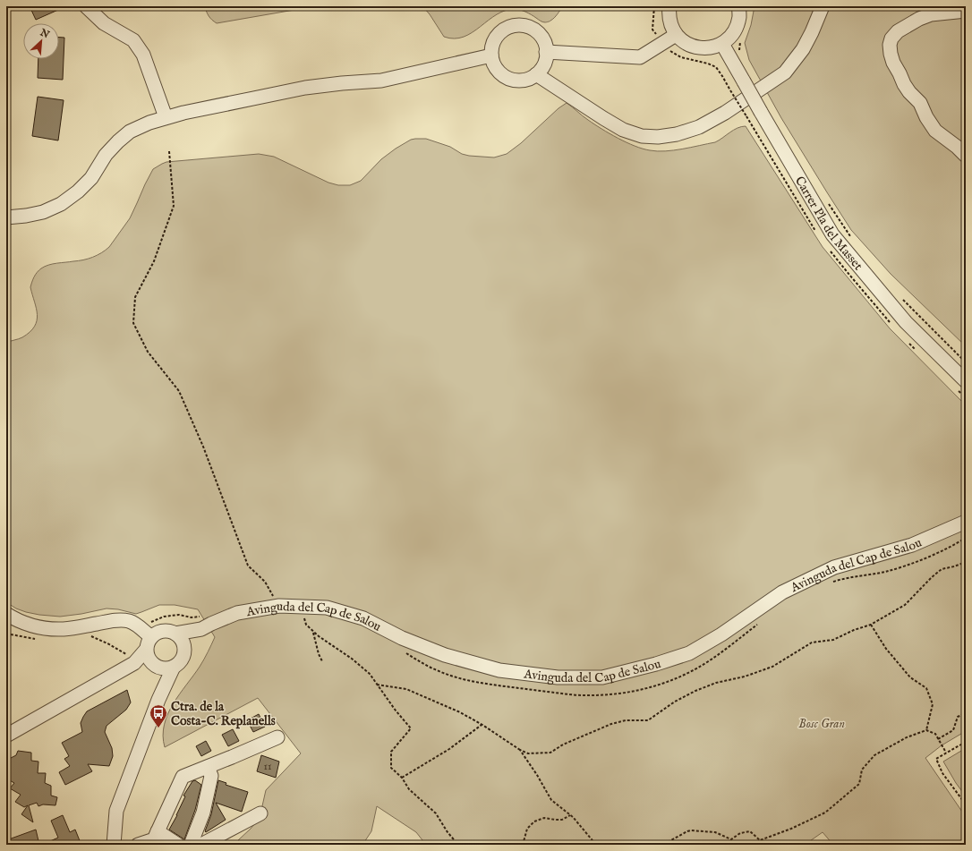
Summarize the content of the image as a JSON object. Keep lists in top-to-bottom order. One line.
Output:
{"streets":{"street":["Carrer Pla del Masset","Avinguda del Cap de Salou"]},"parks":["Bosc Gran"],"places":{"bus stop":["Ctra. de la Costa-C. Replanells"]},"house_numbers":["11"],"north":"top right"}
